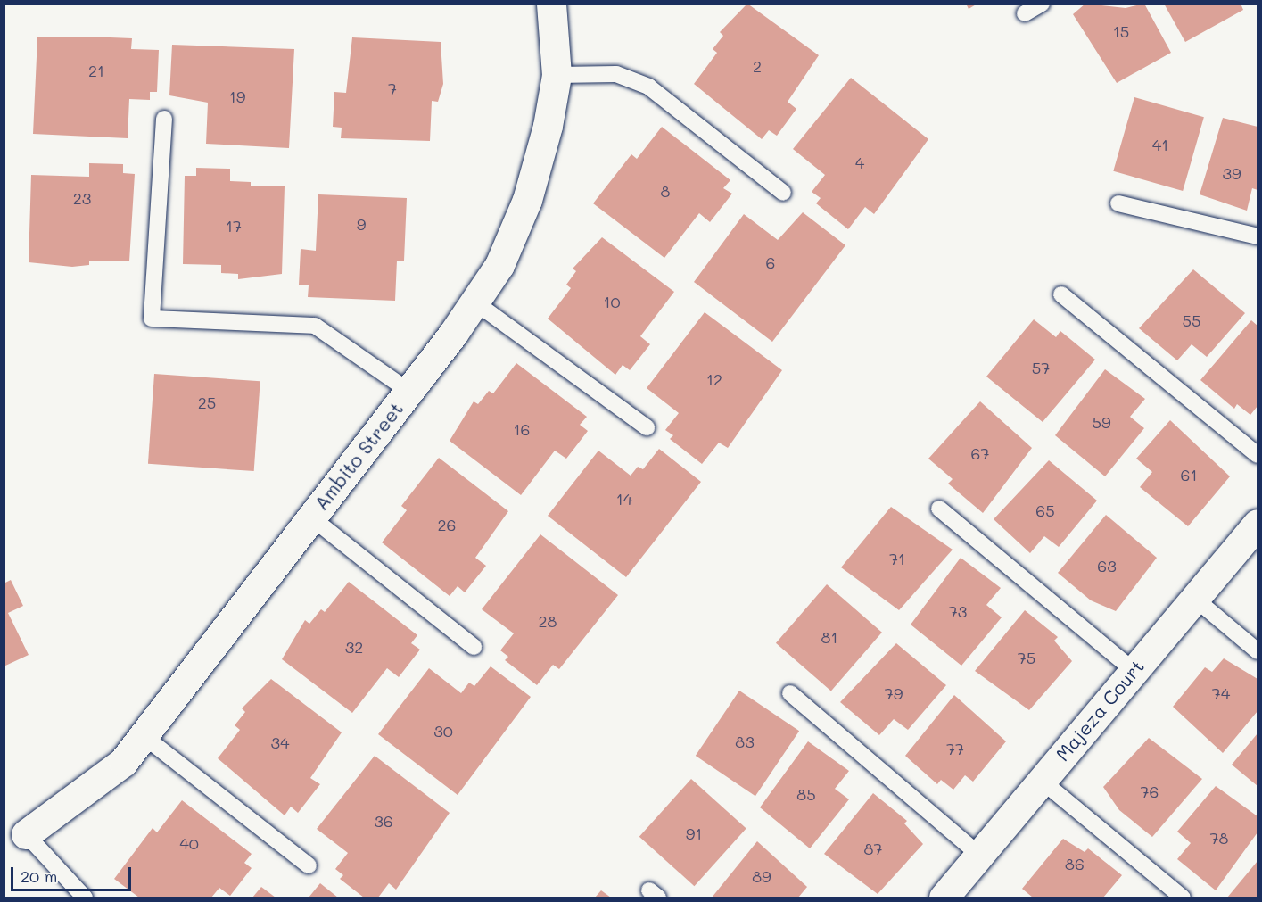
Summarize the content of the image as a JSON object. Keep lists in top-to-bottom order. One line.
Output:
{"streets":{"street":["Ambito Street","Majeza Court"]},"house_numbers":["15","2","21","7","19","41","4","39","8","23","9","17","6","10","55","57","12","25","59","16","67","61","14","65","26","71","63","73","28","81","32","75","79","74","30","83","34","77","76","85","36","91","78","40","87","86","89"],"scale_bar":"20 m"}
